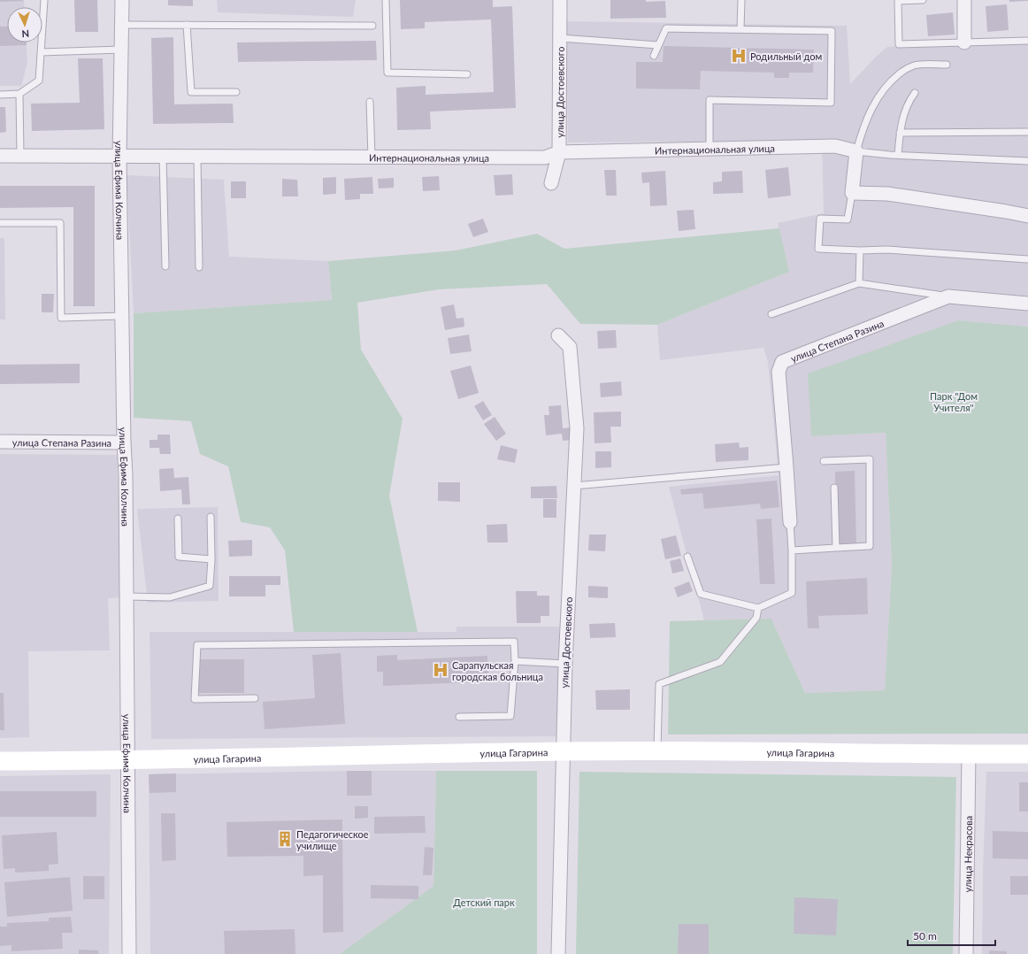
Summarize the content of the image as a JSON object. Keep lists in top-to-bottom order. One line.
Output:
{"streets":{"street":["улица Достоевского","Интернациональная улица","улица Ефима Колчина","улица Степана Разина","улица Гагарина","улица Некрасова"]},"crossings":[["улица Достоевского","Интернациональная улица"],["улица Достоевского","улица Гагарина"],["Интернациональная улица","улица Ефима Колчина"],["улица Ефима Колчина","улица Степана Разина"],["улица Ефима Колчина","улица Гагарина"],["улица Гагарина","улица Некрасова"]],"parks":["Парк \"Дом Учителя\"","Детский парк"],"places":{"hospital":["Родильный дом","Сарапульская городская больница"],"building":["Педагогическое училище"]},"scale_bar":"50 m","north":"bottom"}
